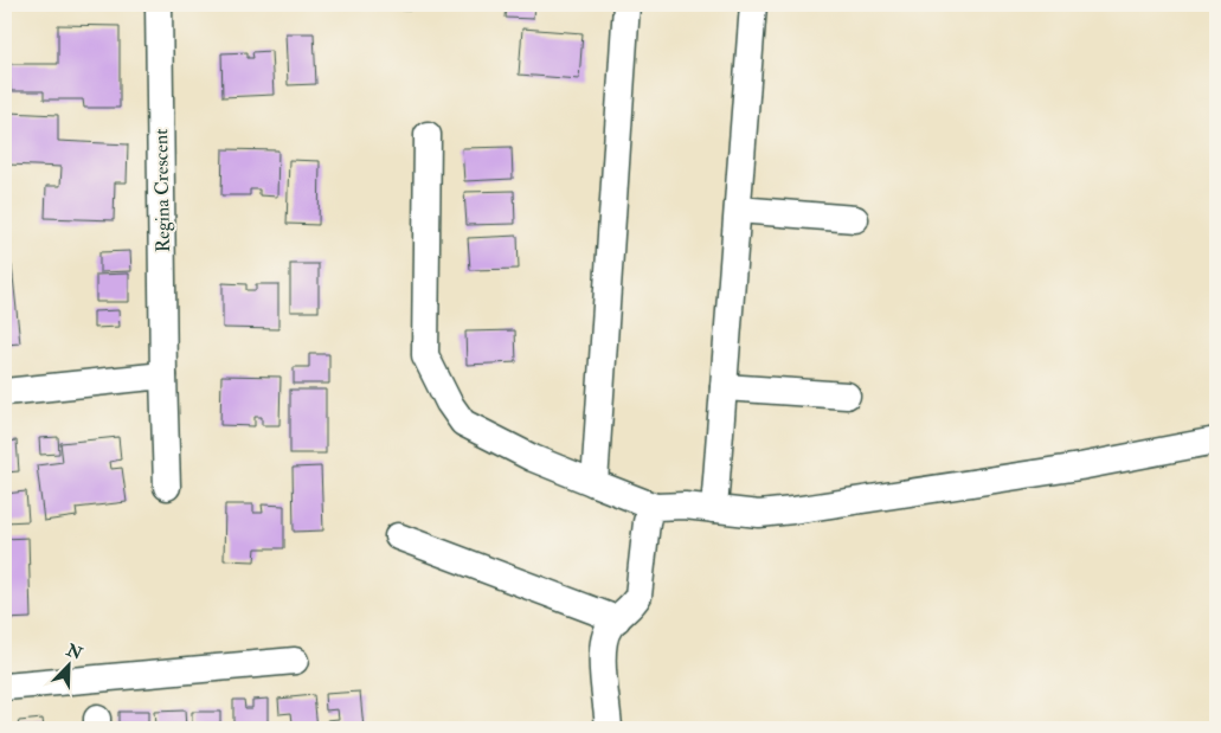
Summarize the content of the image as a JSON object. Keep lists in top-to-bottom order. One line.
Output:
{"streets":{"street":["Regina Crescent"]},"north":"top right"}
